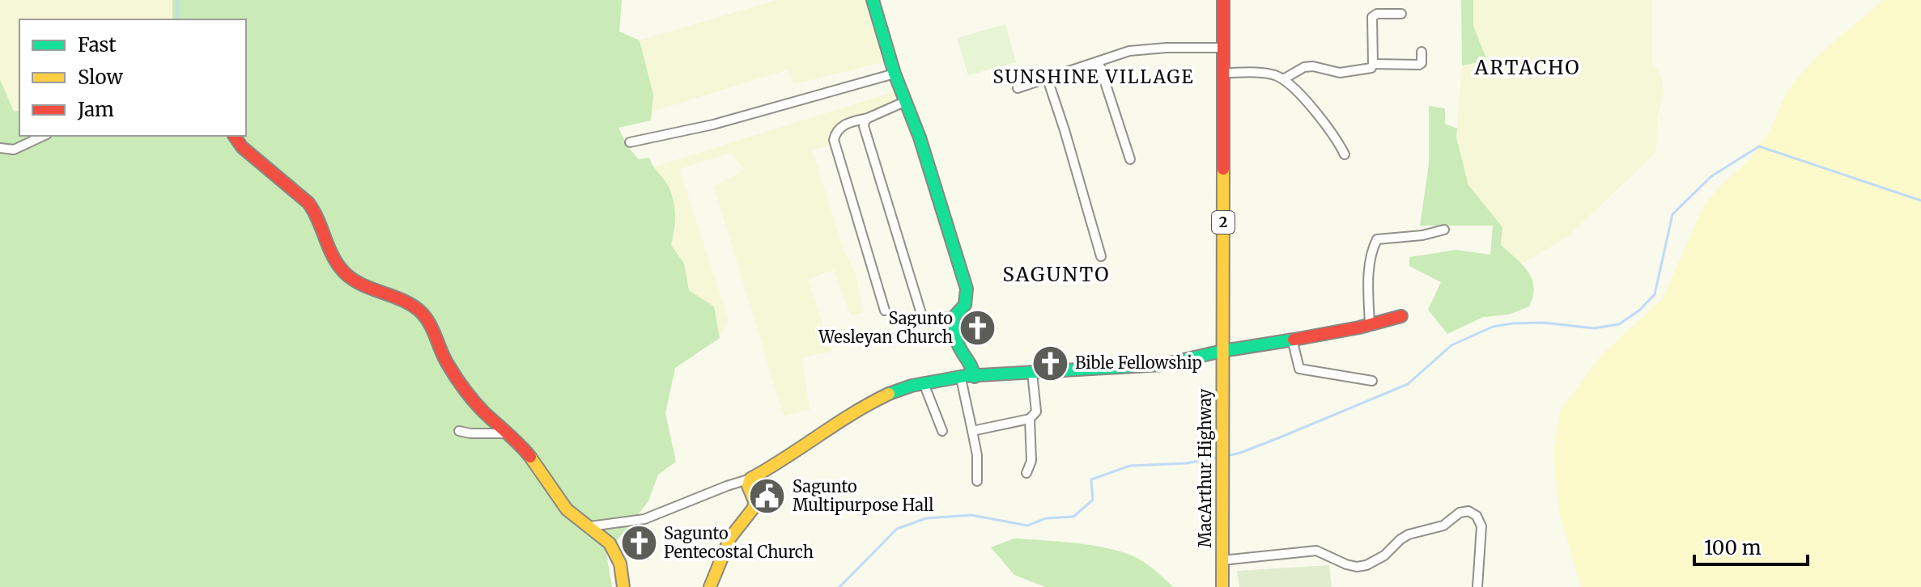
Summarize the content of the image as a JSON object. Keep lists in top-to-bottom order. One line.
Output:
{"streets":{"main road":["2","MacArthur Highway"]},"districts":["ARTACHO","SUNSHINE VILLAGE","SAGUNTO"],"places":{"church":["Sagunto Wesleyan Church","Bible Fellowship","Sagunto Pentecostal Church"],"public building":["Sagunto Multipurpose Hall"]},"legend":["Fast","Slow","Jam"],"scale_bar":"100 m"}
